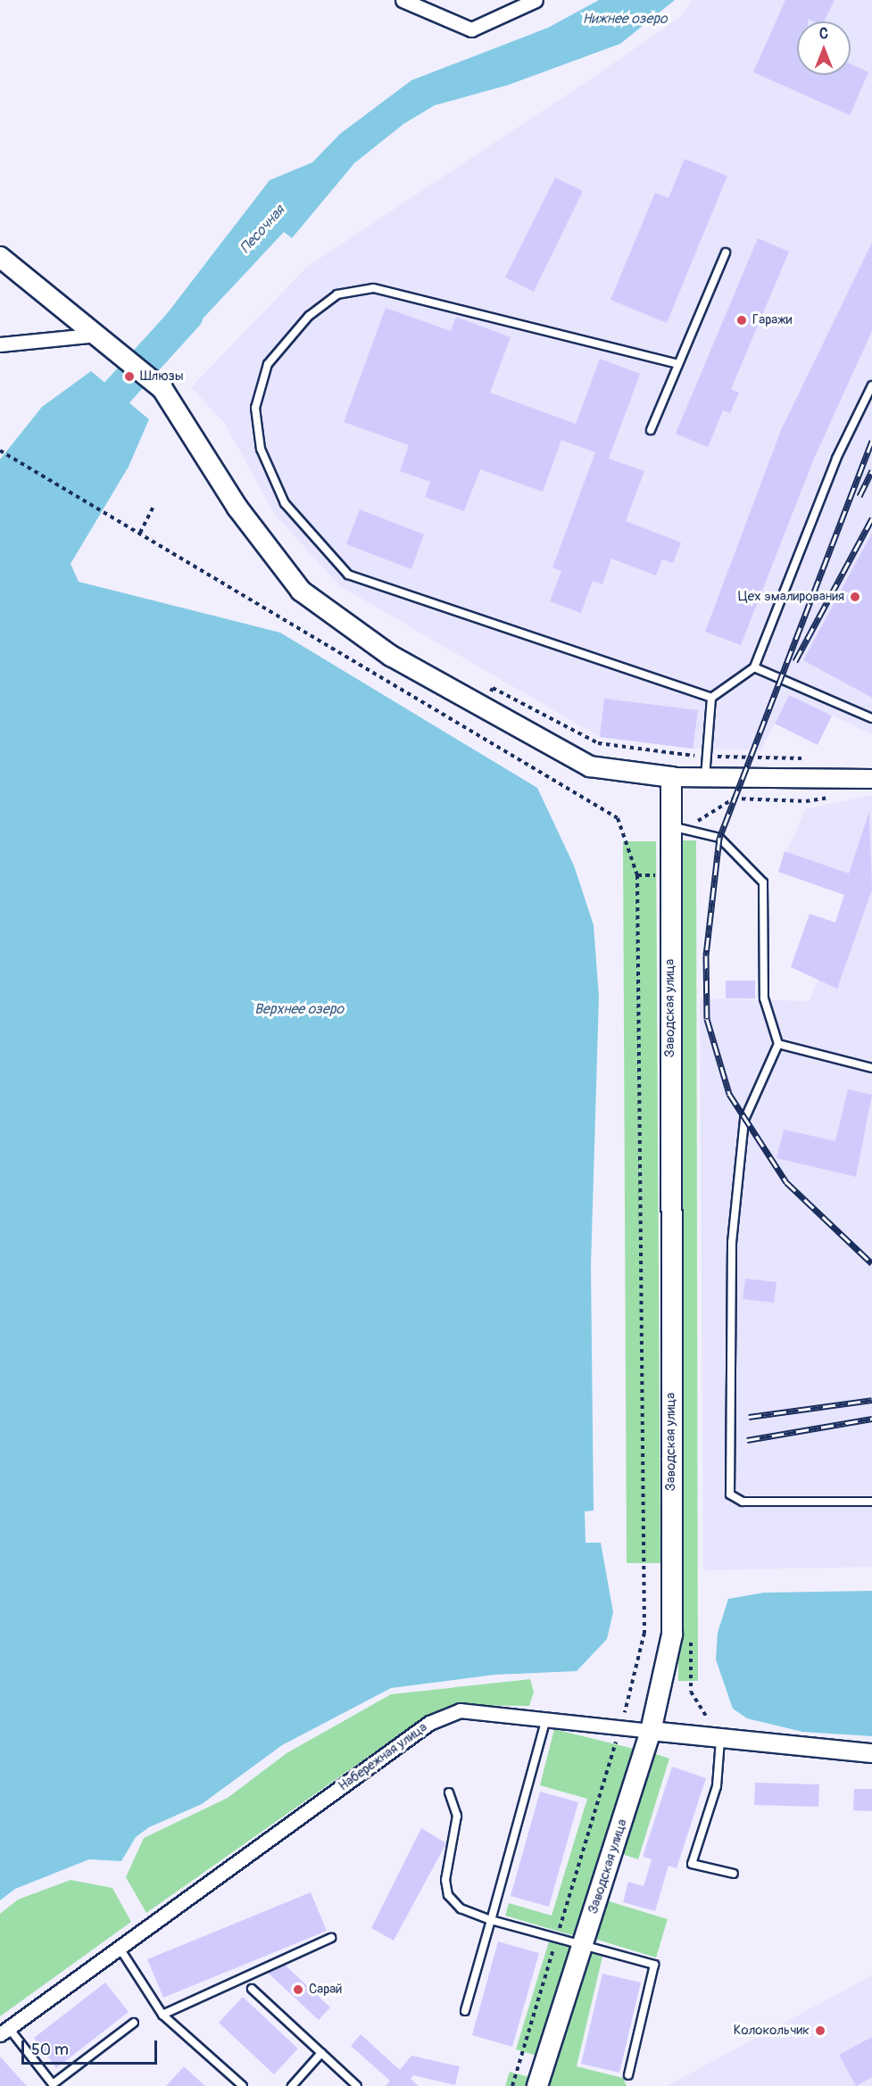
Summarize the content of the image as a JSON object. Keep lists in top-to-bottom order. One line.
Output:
{"streets":{"main road":["Заводская улица"],"street":["Набережная улица"]},"crossings":[["Заводская улица","Набережная улица"]],"water":["Нижнее озеро","Песочная","Верхнее озеро"],"places":["Гаражи","Шлюзы","Цех эмалирования","Сарай","Колокольчик"],"scale_bar":"50 m","north":"top"}
